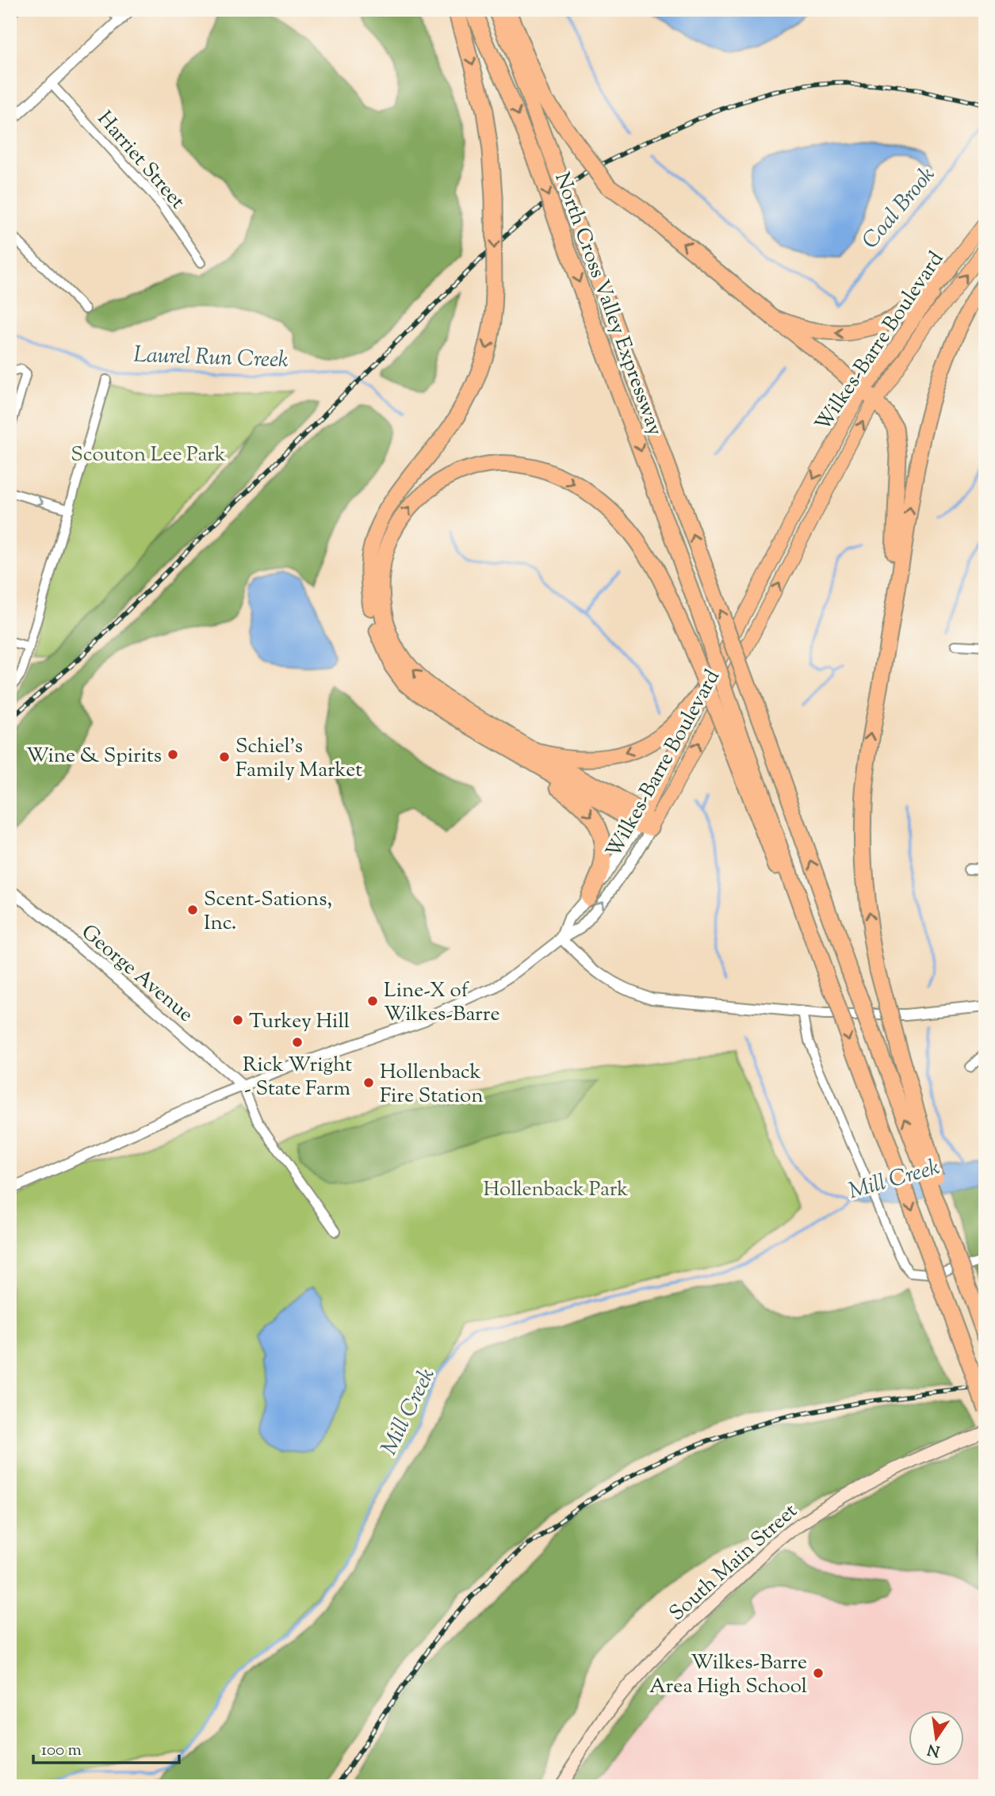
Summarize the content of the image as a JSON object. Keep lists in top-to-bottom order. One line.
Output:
{"streets":{"highway":["North Cross Valley Expressway"],"main road":["Wilkes-Barre Boulevard","South Main Street"],"street":["Harriet Street","George Avenue"]},"water":["Coal Brook","Laurel Run Creek","Mill Creek"],"parks":["Scouton Lee Park","Hollenback Park"],"places":["Wine & Spirits","Schiel's Family Market","Scent-Sations, Inc.","Line-X of Wilkes-Barre","Turkey Hill","Rick Wright - State Farm","Hollenback Fire Station","Wilkes-Barre Area High School"],"scale_bar":"100 m","north":"bottom"}
